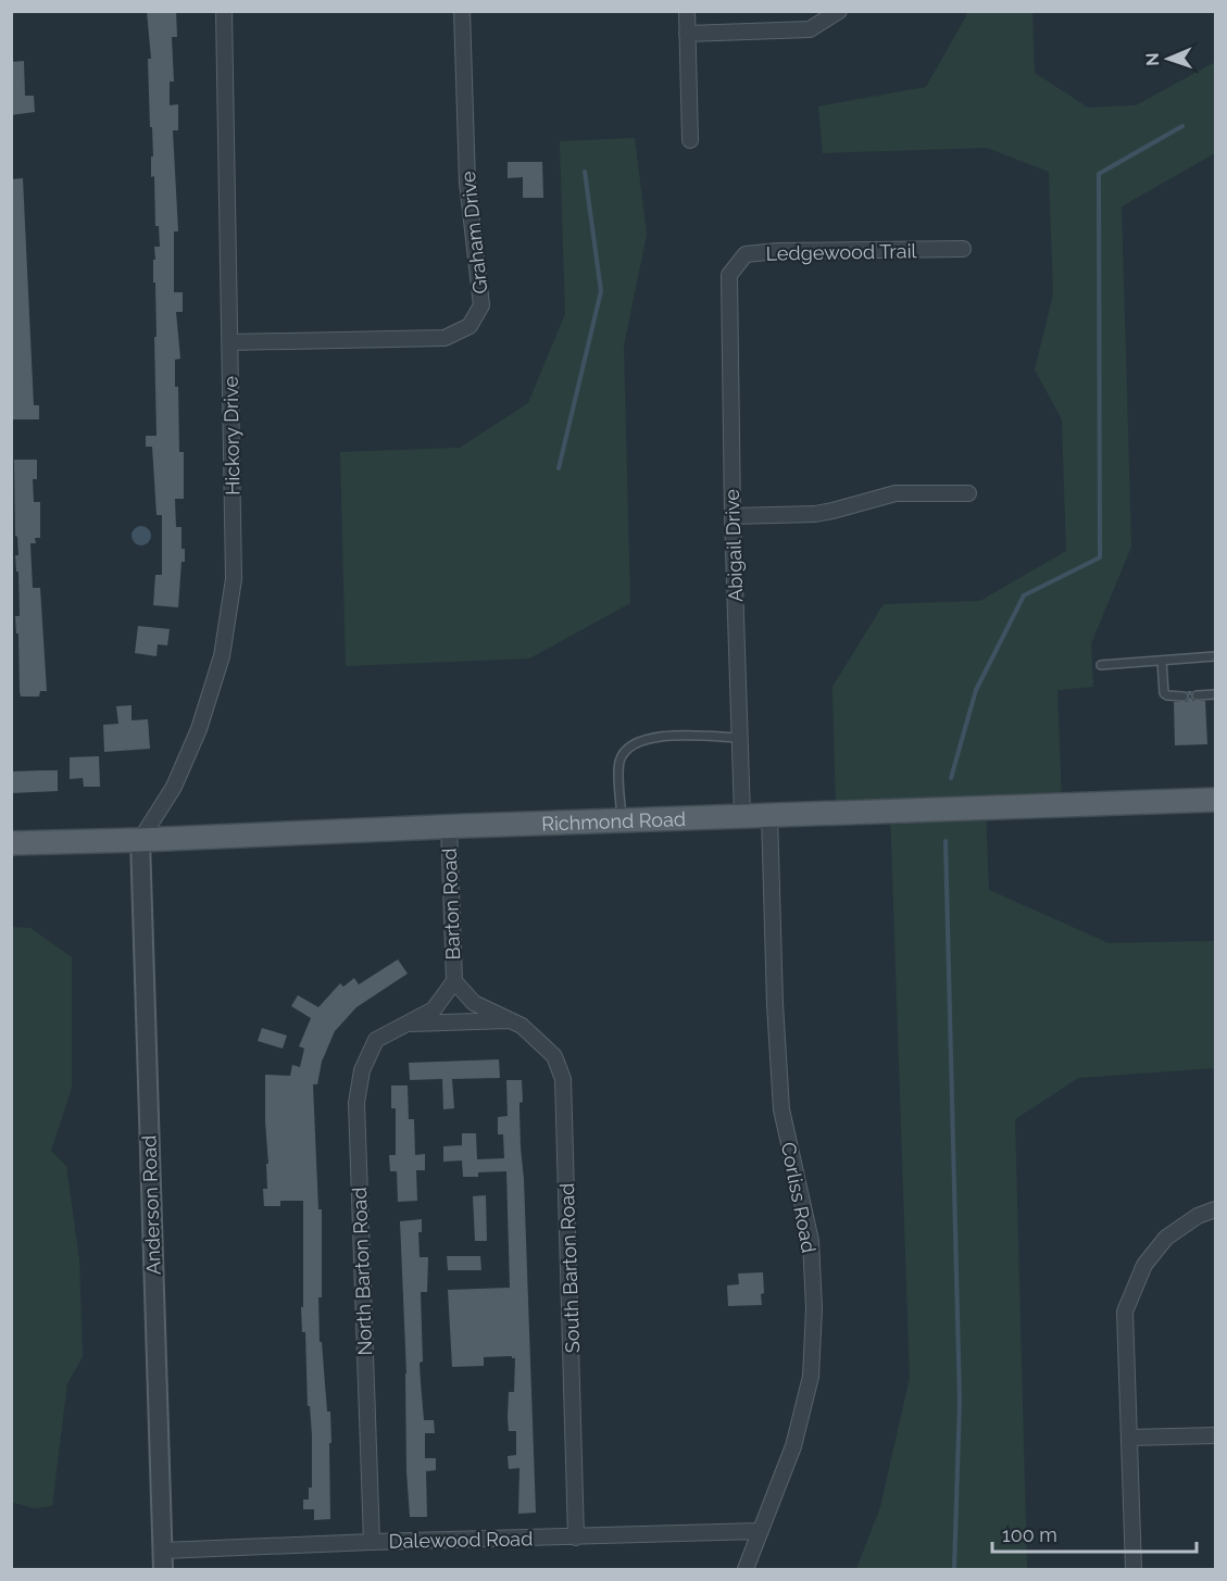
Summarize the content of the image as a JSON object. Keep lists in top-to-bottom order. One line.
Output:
{"streets":{"main road":["Richmond Road"],"street":["Graham Drive","Ledgewood Trail","Hickory Drive","Abigail Drive","Barton Road","Corliss Road","Anderson Road","South Barton Road","North Barton Road","Dalewood Road"]},"crossings":[["Graham Drive","Hickory Drive"],["Ledgewood Trail","Abigail Drive"],["Hickory Drive","Richmond Road"],["Hickory Drive","Anderson Road"],["Abigail Drive","Richmond Road"],["Richmond Road","Barton Road"],["Richmond Road","Corliss Road"],["Richmond Road","Anderson Road"],["Barton Road","South Barton Road"],["Barton Road","North Barton Road"],["Corliss Road","Dalewood Road"],["Anderson Road","Dalewood Road"],["South Barton Road","North Barton Road"],["South Barton Road","Dalewood Road"],["North Barton Road","Dalewood Road"]],"scale_bar":"100 m","north":"left"}
